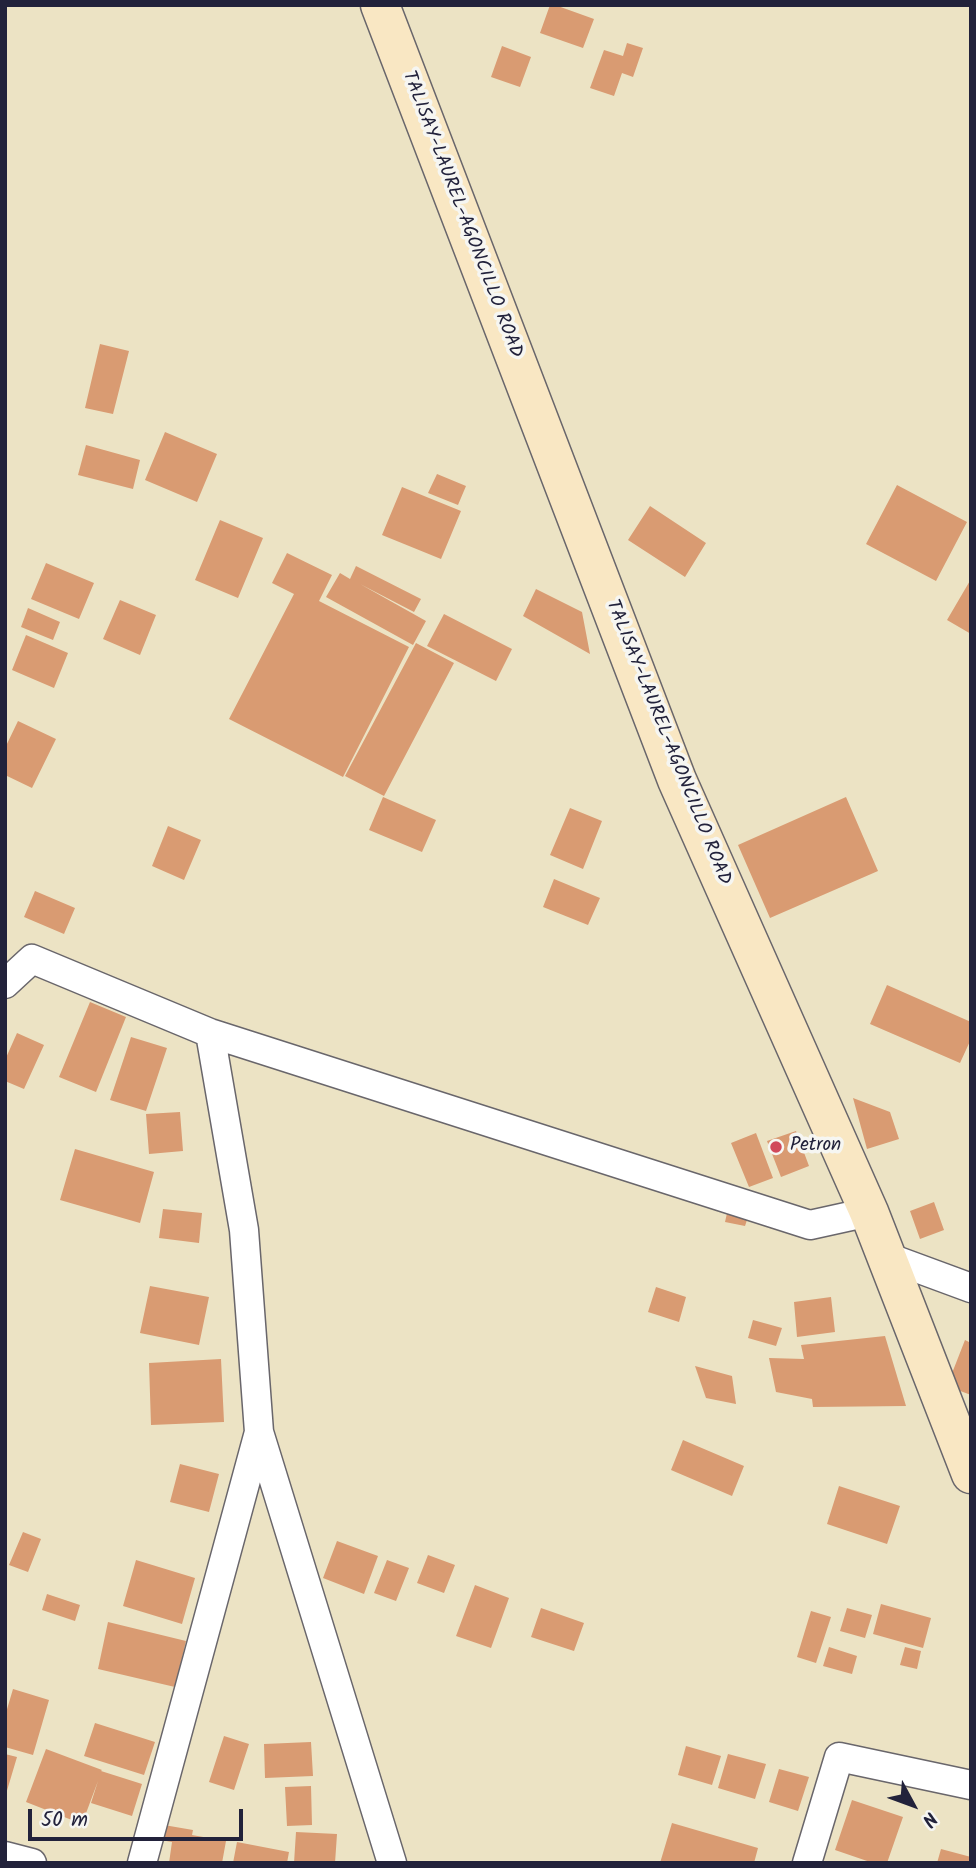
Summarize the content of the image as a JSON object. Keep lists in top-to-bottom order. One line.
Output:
{"streets":{"main road":["TALISAY-LAUREL-AGONCILLO ROAD"]},"places":["Petron"],"scale_bar":"50 m","north":"bottom right"}
